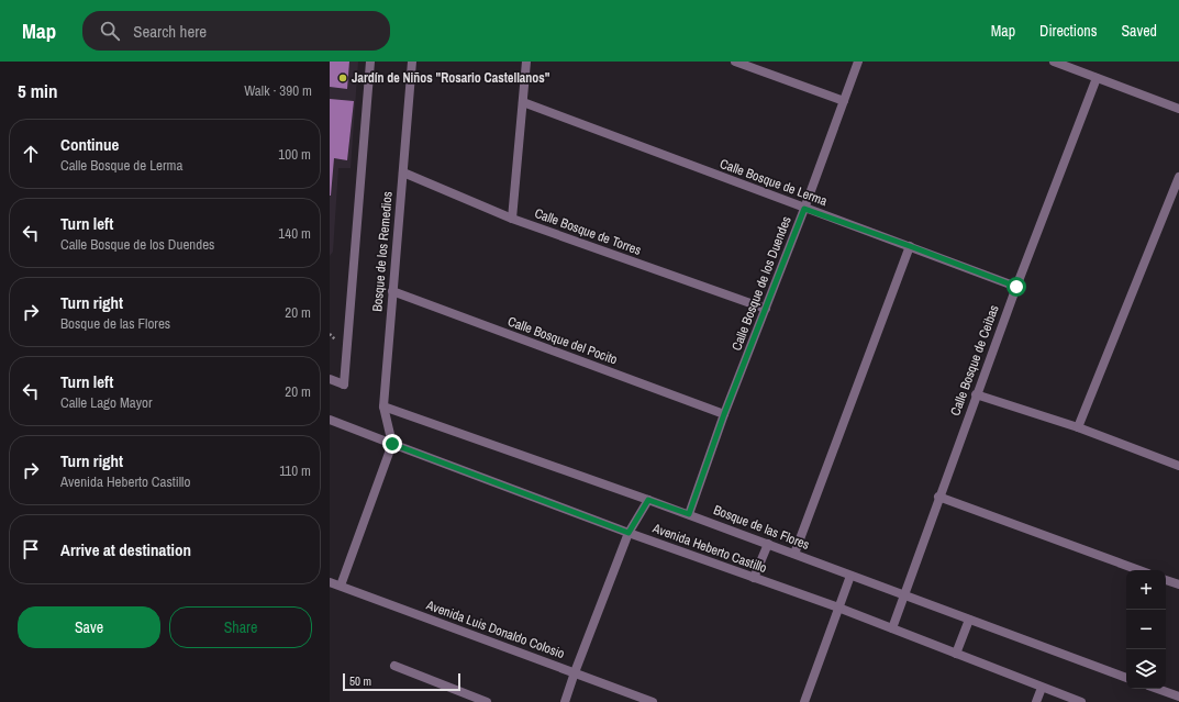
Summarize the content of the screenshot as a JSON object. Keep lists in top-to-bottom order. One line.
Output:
{"streets":{"street":["Calle Bosque de Lerma","Calle Bosque de Torres","Bosque de los Remedios","Calle Bosque de los Duendes","Calle Bosque del Pocito","Calle Bosque de Ceibas","Bosque de las Flores","Avenida Heberto Castillo","Avenida Luis Donaldo Colosio"]},"crossings":[["Calle Bosque de Lerma","Calle Bosque de los Duendes"],["Calle Bosque de Lerma","Calle Bosque de Ceibas"],["Calle Bosque de Torres","Bosque de los Remedios"],["Calle Bosque de Torres","Calle Bosque de los Duendes"],["Bosque de los Remedios","Calle Bosque del Pocito"],["Bosque de los Remedios","Bosque de las Flores"],["Bosque de los Remedios","Avenida Heberto Castillo"],["Calle Bosque de los Duendes","Calle Bosque del Pocito"],["Calle Bosque de los Duendes","Bosque de las Flores"],["Calle Bosque de Ceibas","Bosque de las Flores"],["Calle Bosque de Ceibas","Avenida Heberto Castillo"]],"places":["Jardín de Niños \"Rosario Castellanos\""],"scale_bar":"50 m","page":{"header":"Map","search":"Search here","nav":["Map","Directions","Saved"],"heading":["5 min","Walk · 390 m"],"list":[["Continue","Calle Bosque de Lerma","100 m"],["Turn left","Calle Bosque de los Duendes","140 m"],["Turn right","Bosque de las Flores","20 m"],["Turn left","Calle Lago Mayor","20 m"],["Turn right","Avenida Heberto Castillo","110 m"],"Arrive at destination"],"map_buttons":["+","−"],"buttons":["Save","Share"],"scale":"50 m"}}
